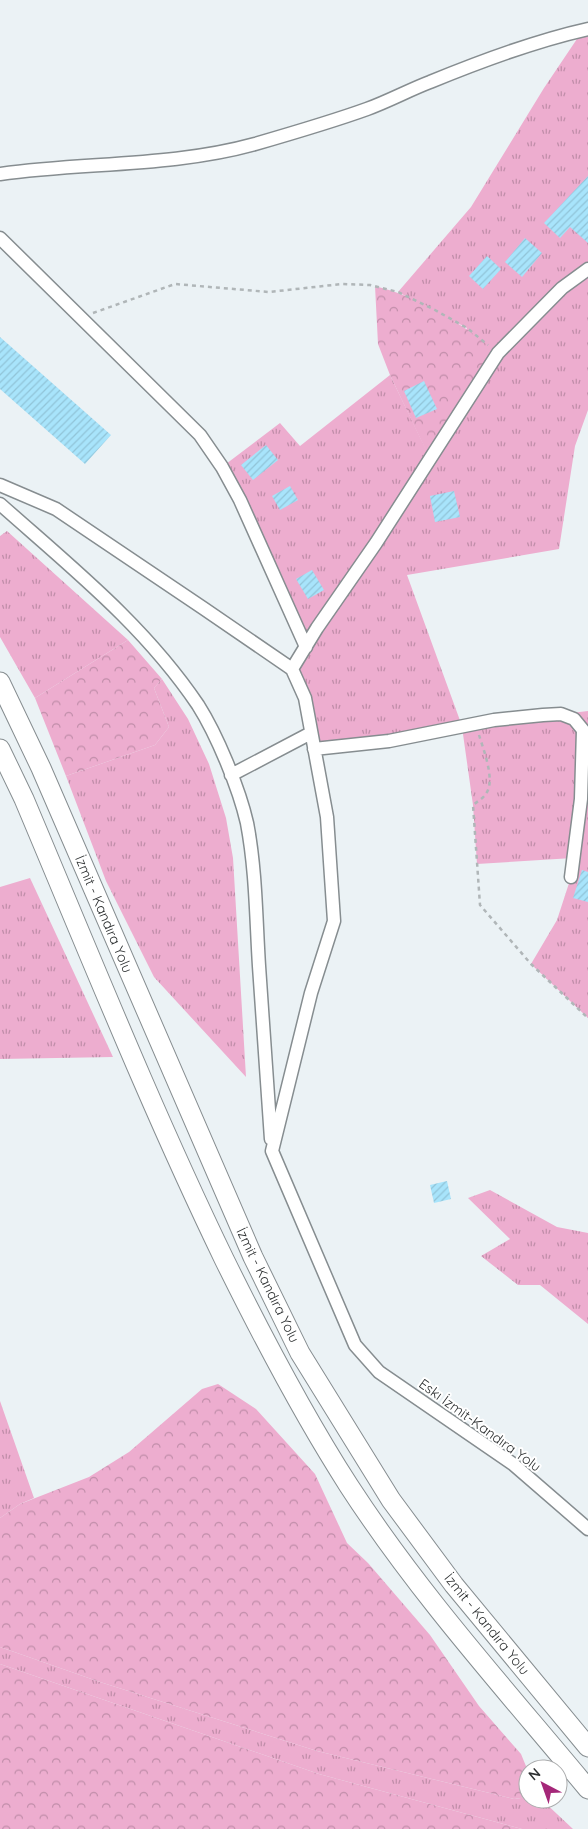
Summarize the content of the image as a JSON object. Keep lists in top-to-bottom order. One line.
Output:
{"streets":{"highway":["İzmit - Kandıra Yolu"],"street":["Eskı İzmit-Kandıra Yolu"]},"north":"top left"}
